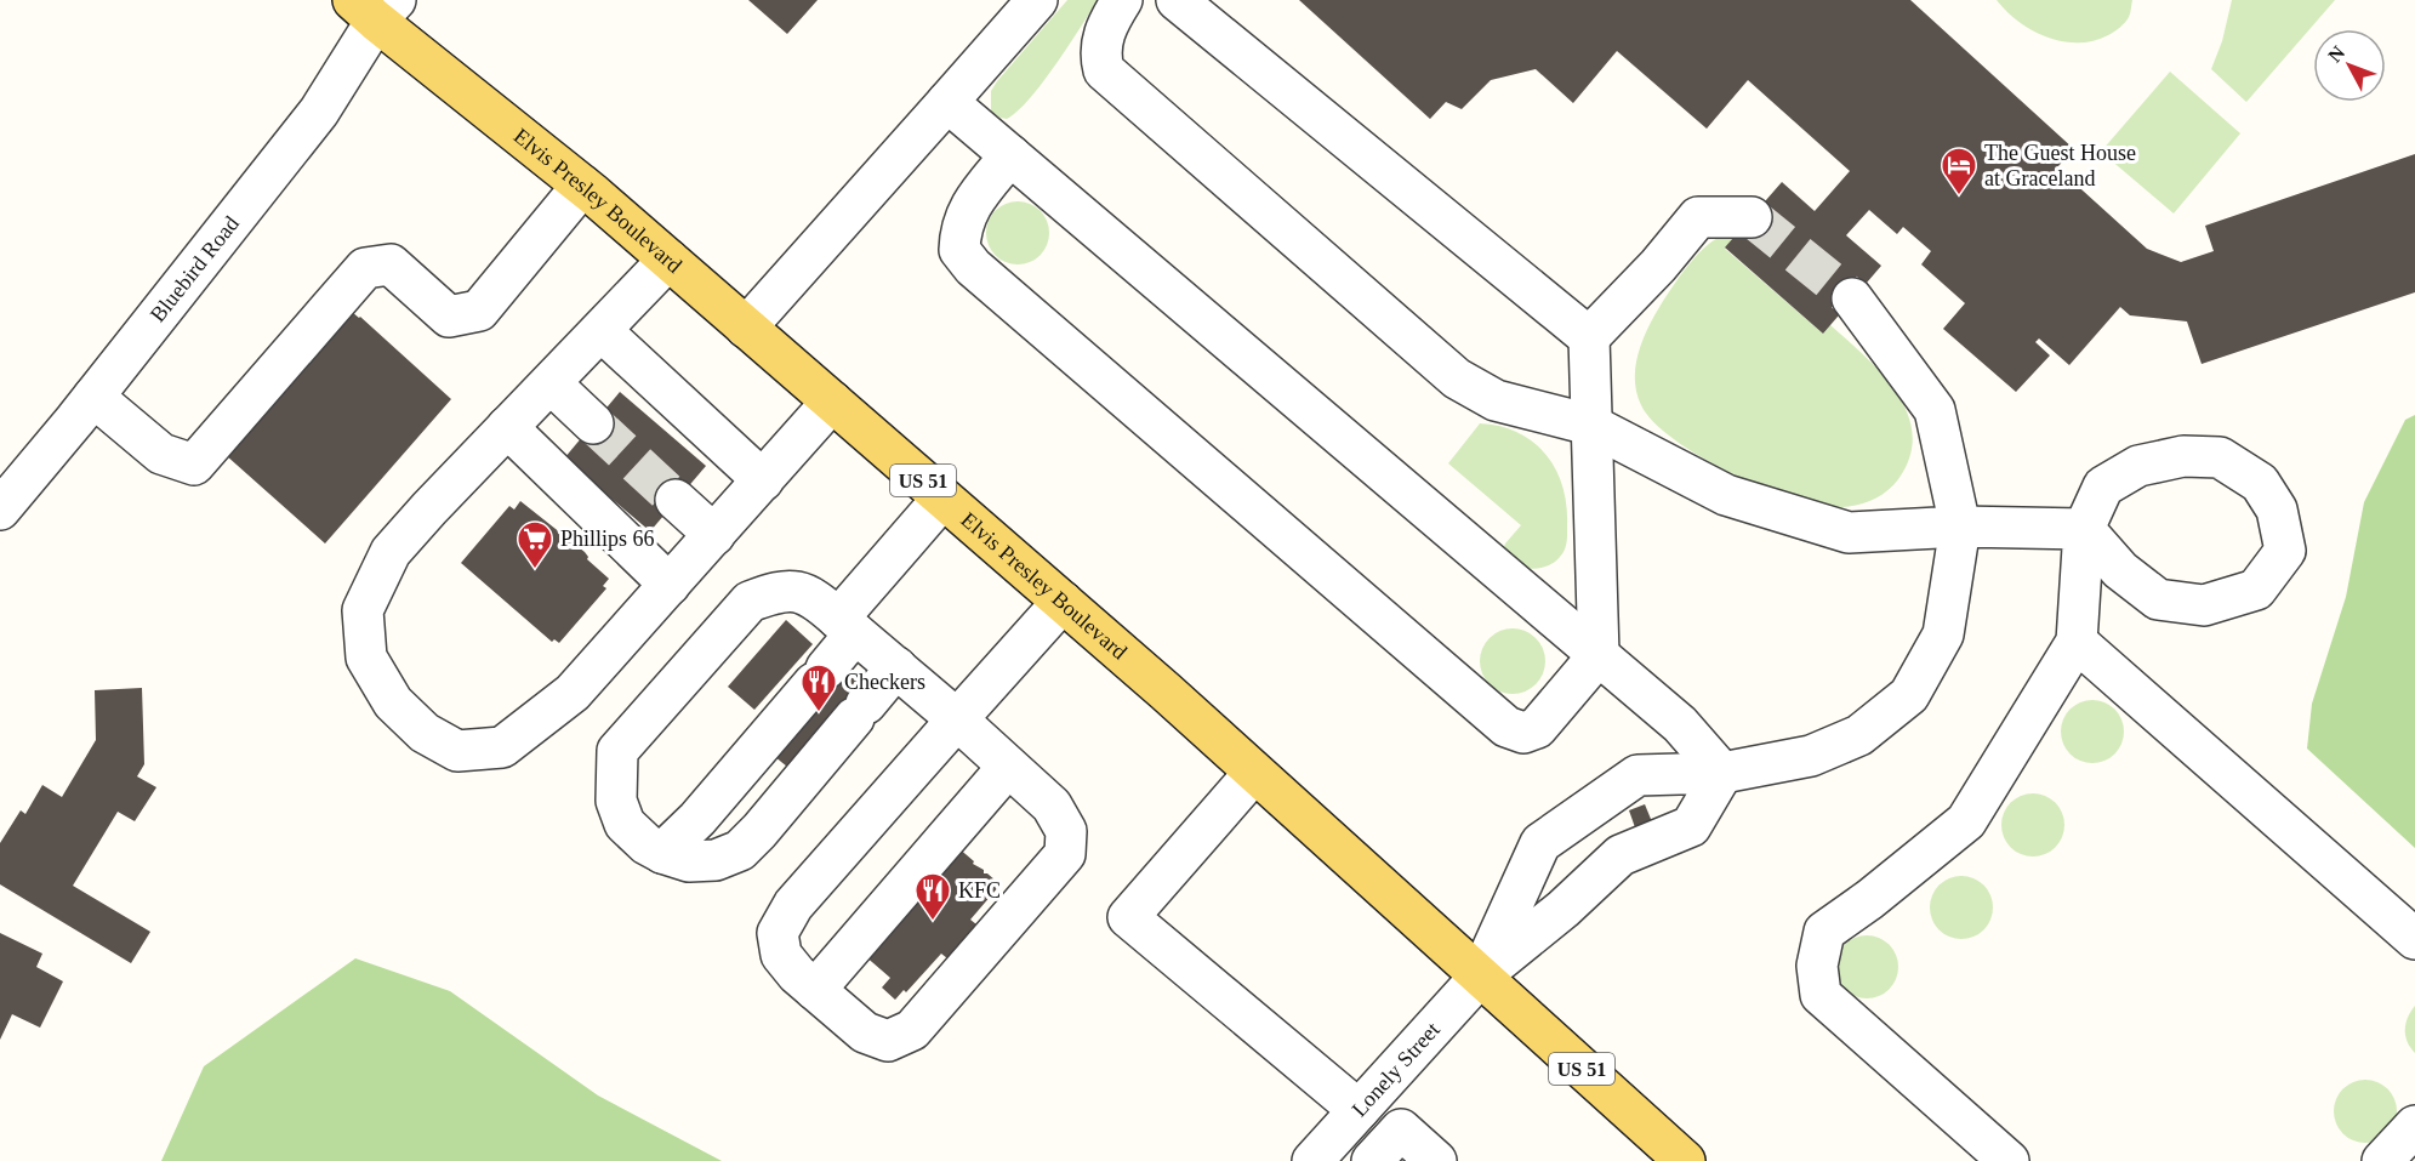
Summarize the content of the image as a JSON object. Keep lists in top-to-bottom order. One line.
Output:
{"streets":{"main road":["Elvis Presley Boulevard","US 51"],"street":["Bluebird Road","Lonely Street"]},"crossings":[["Elvis Presley Boulevard","Bluebird Road"],["Elvis Presley Boulevard","Lonely Street"]],"places":{"hotel":["The Guest House at Graceland"],"supermarket":["Phillips 66"],"restaurant":["Checkers","KFC"]},"north":"top left"}
